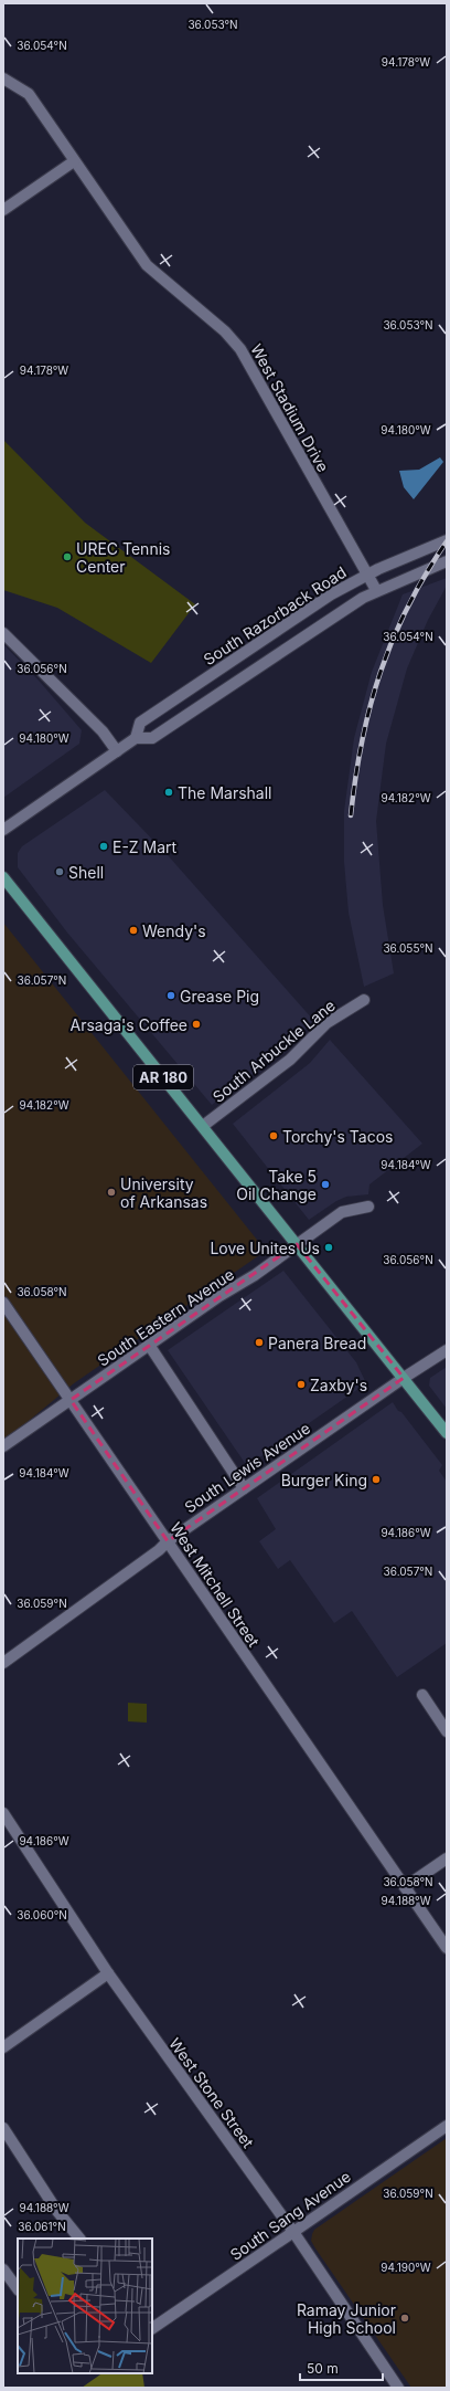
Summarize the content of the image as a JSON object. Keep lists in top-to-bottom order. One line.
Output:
{"streets":{"main road":["AR 180"],"street":["West Stadium Drive","South Razorback Road","South Arbuckle Lane","South Eastern Avenue","South Lewis Avenue","West Mitchell Street","West Stone Street","South Sang Avenue"]},"crossings":[["West Stadium Drive","South Razorback Road"],["South Arbuckle Lane","AR 180"],["AR 180","South Eastern Avenue"],["AR 180","South Lewis Avenue"],["South Eastern Avenue","West Mitchell Street"],["South Lewis Avenue","West Mitchell Street"],["West Stone Street","South Sang Avenue"]],"places":["UREC Tennis Center","The Marshall","E-Z Mart","Shell","Wendy's","Grease Pig","Arsaga's Coffee","Torchy's Tacos","Take 5 Oil Change","University of Arkansas","Love Unites Us","Panera Bread","Zaxby's","Burger King","Ramay Junior High School"],"scale_bar":"50 m","coordinates":["36.053°N","36.054°N","94.178°W","94.180°W","36.056°N","94.182°W","36.055°N","36.057°N","94.184°W","36.058°N","94.186°W","36.059°N","94.188°W","36.060°N","36.061°N","94.190°W"]}
